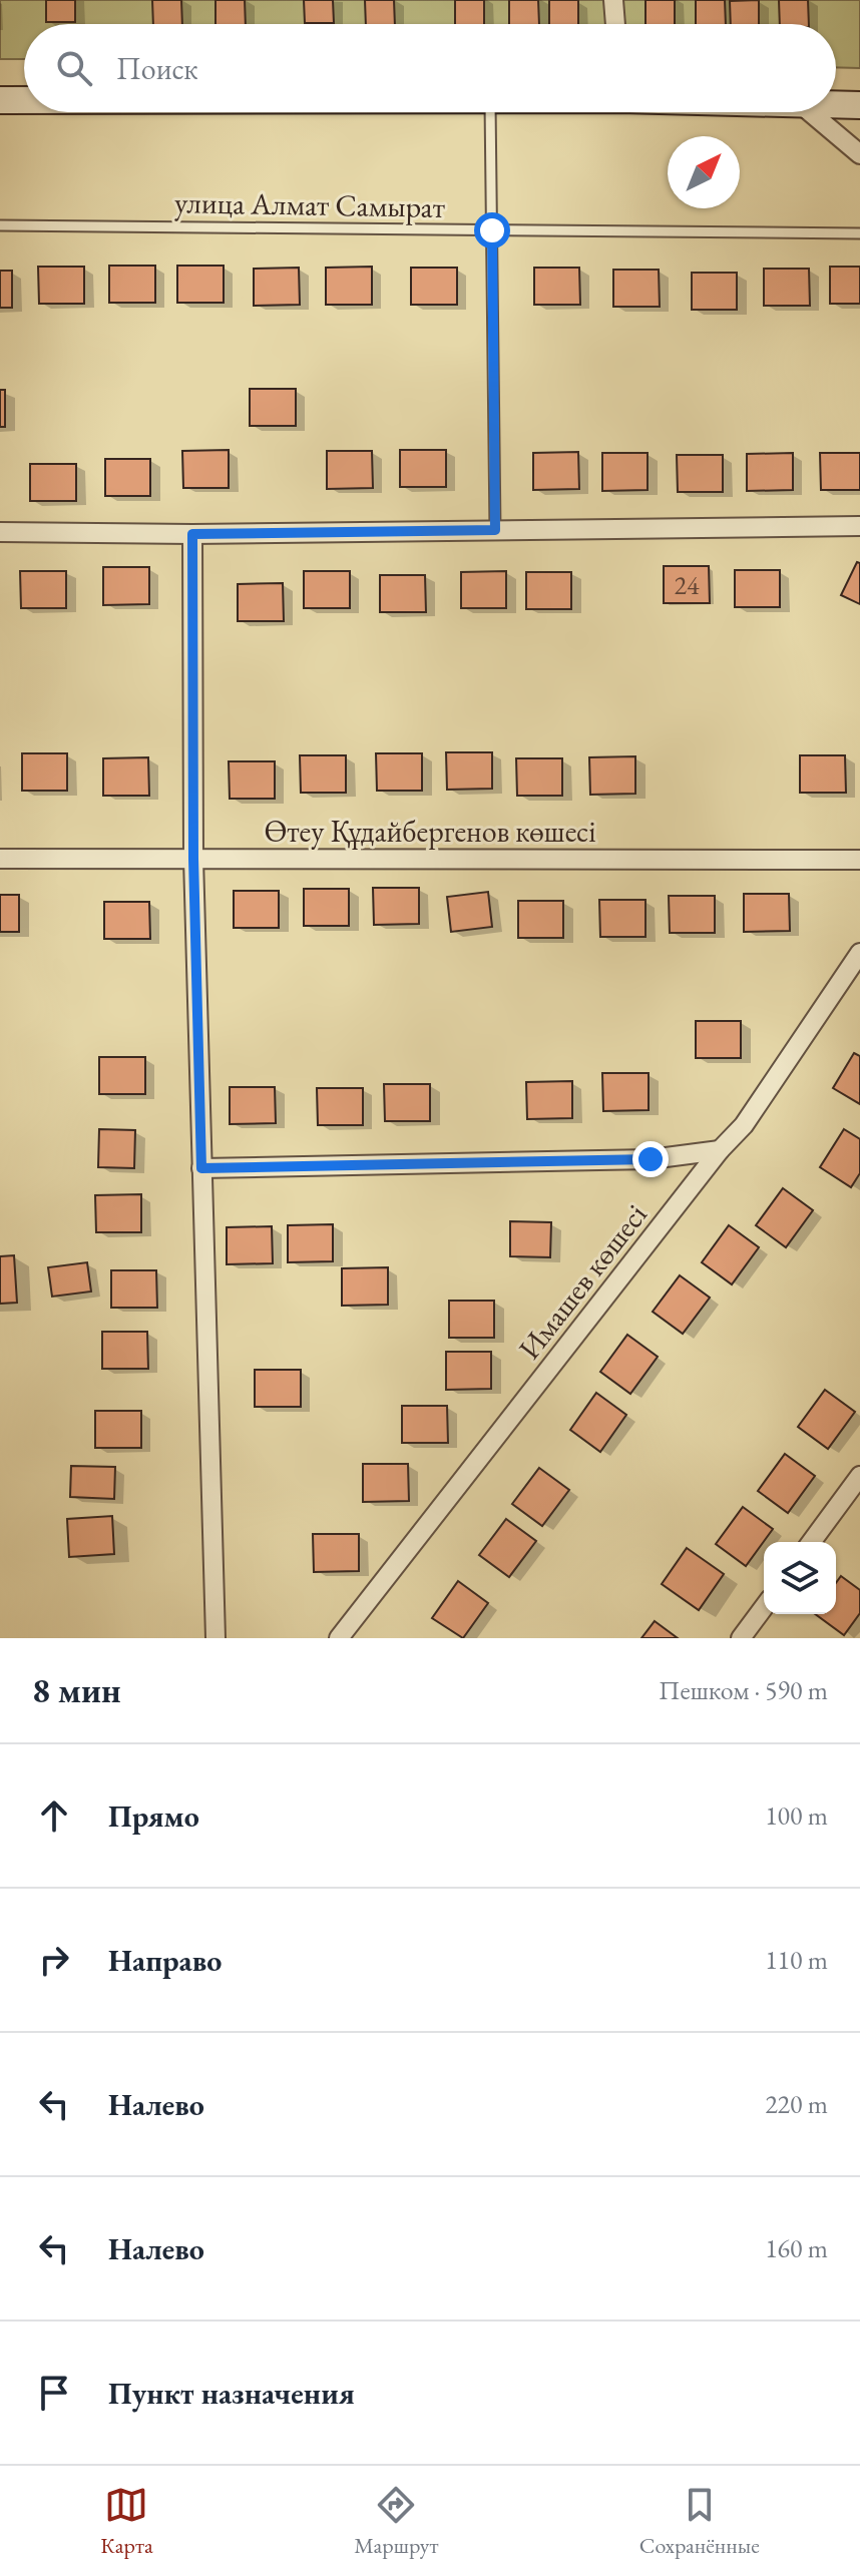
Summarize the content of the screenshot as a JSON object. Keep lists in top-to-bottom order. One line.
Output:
{"streets":{"street":["Өтеу Құдайбергенов көшесі","Имашев көшесі"],"lane":["улица Алмат Самырат"]},"house_numbers":["24"],"north":"top right","page":{"search":"Поиск","heading":["8 мин","Пешком · 590 m"],"list":[["Прямо","100 m"],["Направо","110 m"],["Налево","220 m"],["Налево","160 m"],"Пункт назначения"],"nav":["Карта","Маршрут","Сохранённые"]}}
